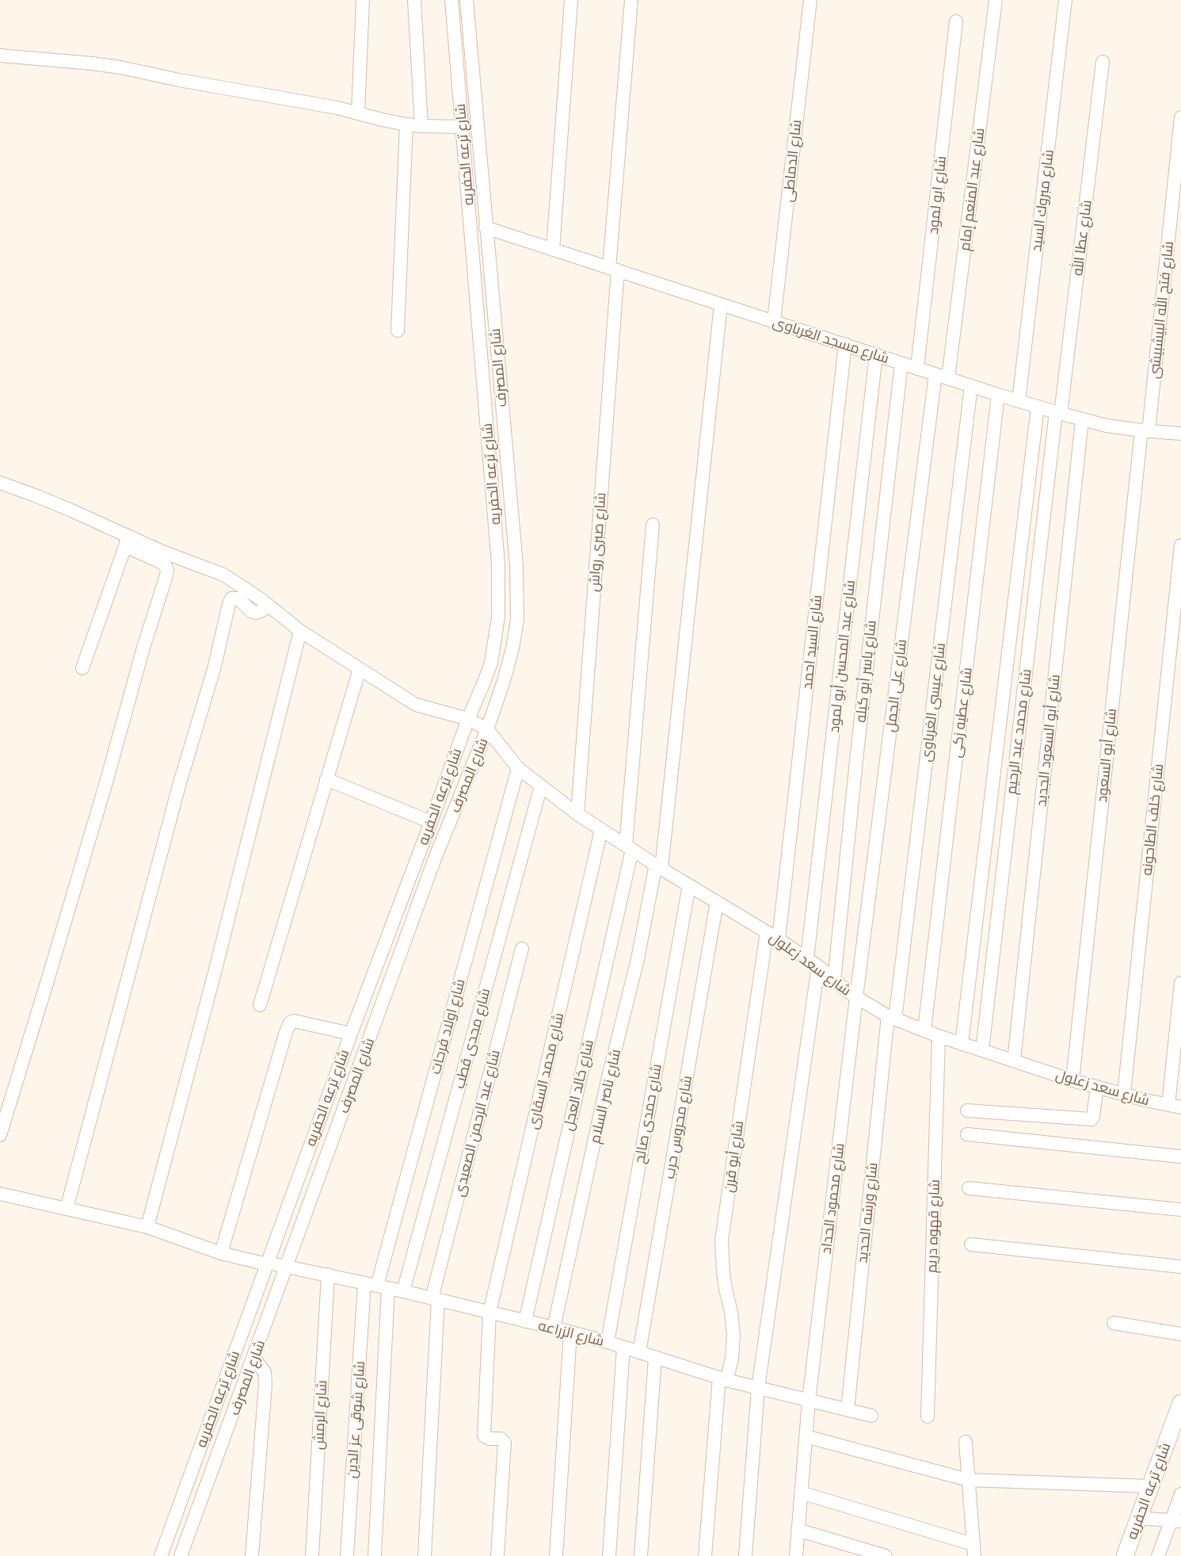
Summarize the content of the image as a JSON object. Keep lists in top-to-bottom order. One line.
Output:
{"streets":{"street":["شارع ترعه الحفريه","شارع الدماطى","شارع عبد المنعم إمام","شارع ابو لمود","شارع مبروك السيد","شارع عطا الله","شارع فتح الله البيشبيشى","شارع مسجد الغرباوى","شارع المصرف","شارع صبرى رواش","شارع السيد احمد","شارع عبد المحسن أبو لمود","شارع ياسر أبو كيله","شارع على الجمل","شارع عيسى الغرباوى","شارع عطيه زكى","شارع محمد عبد الرحيم","شارع أبو السعود الجديد","شارع أبو السعود","شارع خلف الطاحونه","شارع سعد زعلول","شارع اولاد فرحات","شارع مجدى قطب","شارع محمد السقارى","شارع خالد العجل","شارع ناصر السلام","شارع حمدى صالح","شارع عبد الرحمن الصعيدى","شارع محروس حرب","شارع أبو قرن","شارع محمود الحداد","شارع ورشه الحديد","شارع قهوه دريم","شارع الزراعه","شارع الرمش","شارع شوقى عز الدين"]},"crossings":[["شارع ترعه الحفريه","شارع الزراعه"],["شارع الدماطى","شارع مسجد الغرباوى"],["شارع عبد المنعم إمام","شارع مسجد الغرباوى"],["شارع ابو لمود","شارع مسجد الغرباوى"],["شارع مبروك السيد","شارع مسجد الغرباوى"],["شارع عطا الله","شارع مسجد الغرباوى"],["شارع عطا الله","شارع محمد عبد الرحيم"],["شارع فتح الله البيشبيشى","شارع مسجد الغرباوى"],["شارع فتح الله البيشبيشى","شارع أبو السعود"],["شارع مسجد الغرباوى","شارع المصرف"],["شارع مسجد الغرباوى","شارع صبرى رواش"],["شارع مسجد الغرباوى","شارع السيد احمد"],["شارع مسجد الغرباوى","شارع عبد المحسن أبو لمود"],["شارع مسجد الغرباوى","شارع ياسر أبو كيله"],["شارع مسجد الغرباوى","شارع على الجمل"],["شارع مسجد الغرباوى","شارع عيسى الغرباوى"],["شارع مسجد الغرباوى","شارع عطيه زكى"],["شارع مسجد الغرباوى","شارع محمد عبد الرحيم"],["شارع مسجد الغرباوى","شارع أبو السعود الجديد"],["شارع مسجد الغرباوى","شارع أبو السعود"],["شارع مسجد الغرباوى","شارع ناصر السلام"],["شارع المصرف","شارع سعد زعلول"],["شارع المصرف","شارع الزراعه"],["شارع صبرى رواش","شارع سعد زعلول"],["شارع السيد احمد","شارع سعد زعلول"],["شارع عبد المحسن أبو لمود","شارع سعد زعلول"],["شارع ياسر أبو كيله","شارع سعد زعلول"],["شارع على الجمل","شارع سعد زعلول"],["شارع على الجمل","شارع محمود الحداد"],["شارع عيسى الغرباوى","شارع سعد زعلول"],["شارع عيسى الغرباوى","شارع ورشه الحديد"],["شارع عطيه زكى","شارع سعد زعلول"],["شارع محمد عبد الرحيم","شارع سعد زعلول"],["شارع أبو السعود الجديد","شارع سعد زعلول"],["شارع أبو السعود","شارع سعد زعلول"],["شارع خلف الطاحونه","شارع سعد زعلول"],["شارع سعد زعلول","شارع اولاد فرحات"],["شارع سعد زعلول","شارع مجدى قطب"],["شارع سعد زعلول","شارع محمد السقارى"],["شارع سعد زعلول","شارع خالد العجل"],["شارع سعد زعلول","شارع ناصر السلام"],["شارع سعد زعلول","شارع حمدى صالح"],["شارع سعد زعلول","شارع محروس حرب"],["شارع سعد زعلول","شارع أبو قرن"],["شارع سعد زعلول","شارع محمود الحداد"],["شارع سعد زعلول","شارع ورشه الحديد"],["شارع سعد زعلول","شارع قهوه دريم"],["شارع اولاد فرحات","شارع الزراعه"],["شارع اولاد فرحات","شارع شوقى عز الدين"],["شارع مجدى قطب","شارع الزراعه"],["شارع محمد السقارى","شارع الزراعه"],["شارع خالد العجل","شارع الزراعه"],["شارع ناصر السلام","شارع الزراعه"],["شارع حمدى صالح","شارع الزراعه"],["شارع عبد الرحمن الصعيدى","شارع الزراعه"],["شارع محروس حرب","شارع الزراعه"],["شارع أبو قرن","شارع الزراعه"],["شارع محمود الحداد","شارع الزراعه"],["شارع ورشه الحديد","شارع الزراعه"],["شارع الزراعه","شارع الرمش"],["شارع الزراعه","شارع شوقى عز الدين"]]}
